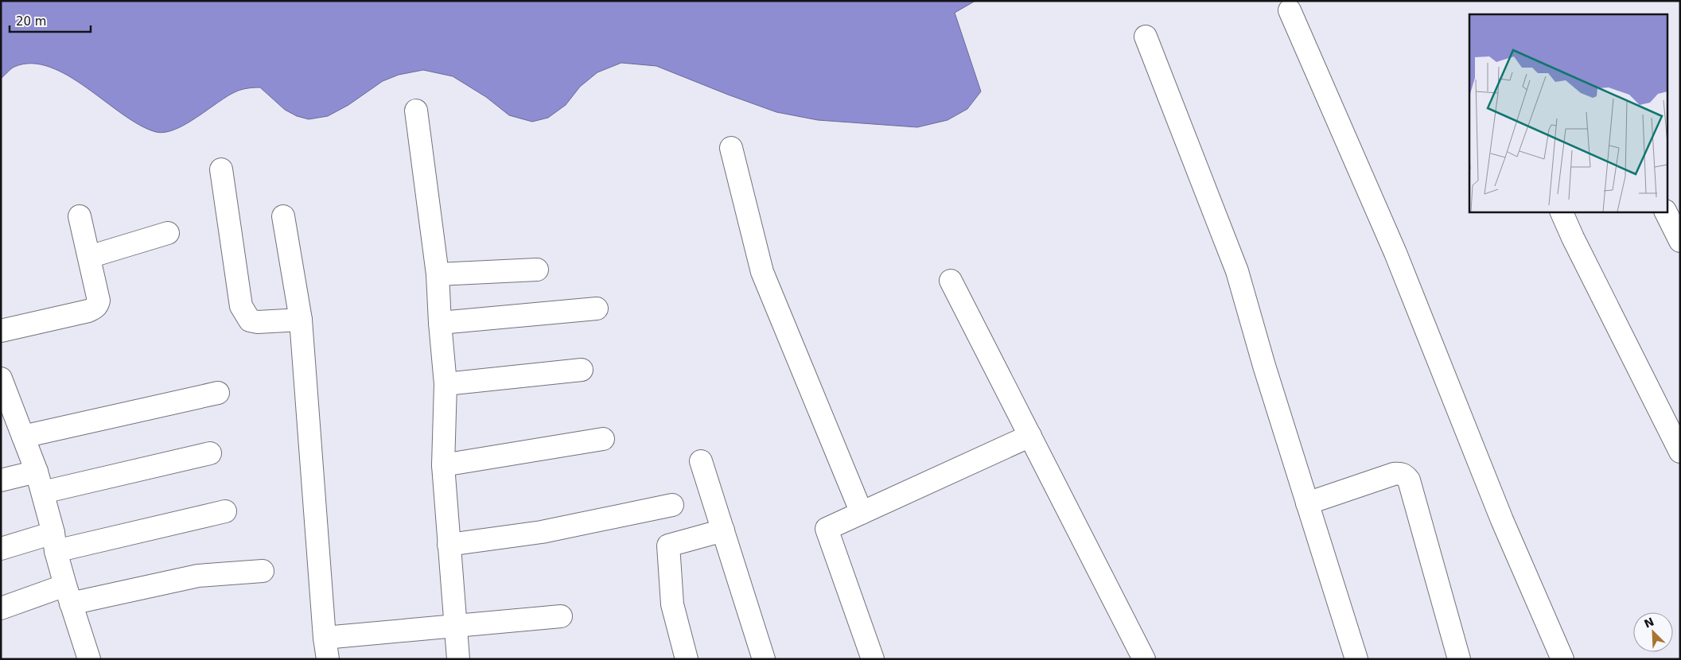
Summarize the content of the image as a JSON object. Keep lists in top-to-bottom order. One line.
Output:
{"scale_bar":"20 m","north":"top left"}
